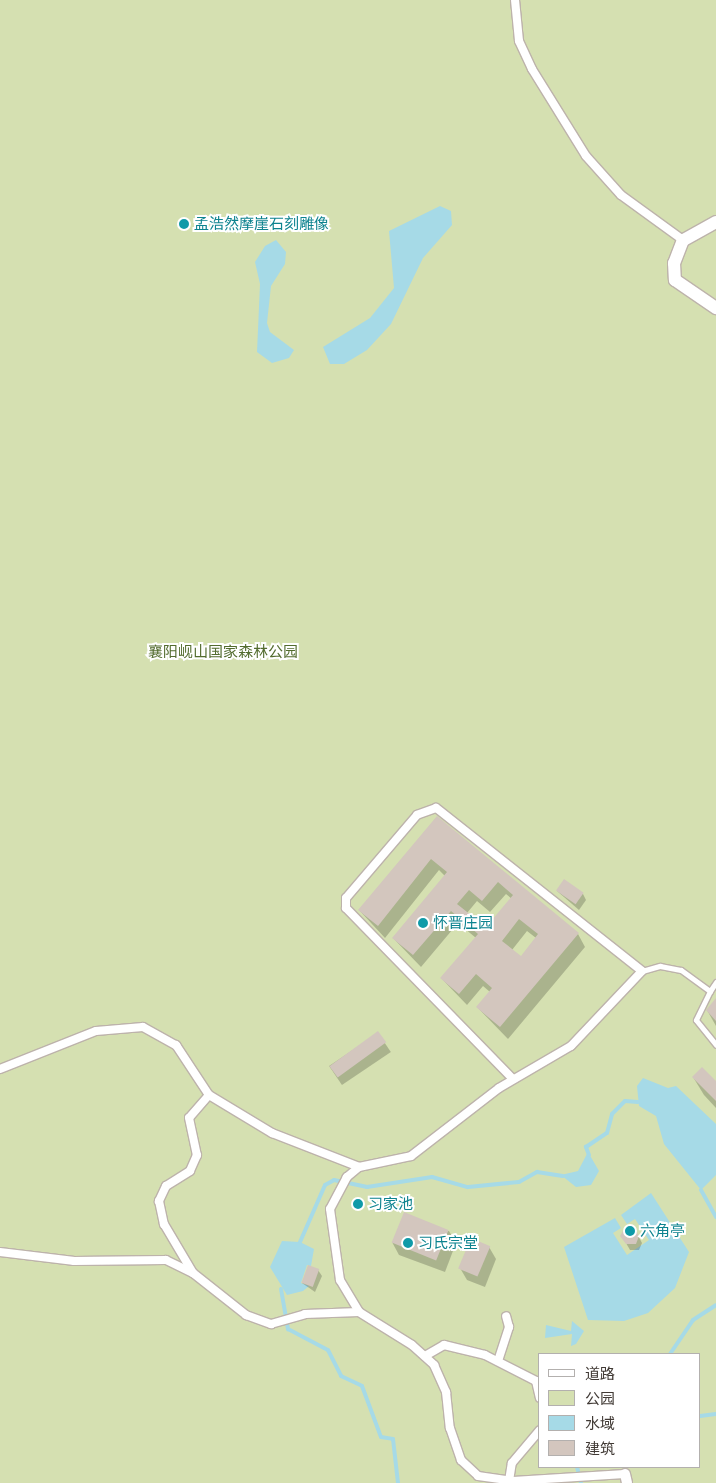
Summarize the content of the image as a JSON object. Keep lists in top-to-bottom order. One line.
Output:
{"parks":["襄阳岘山国家森林公园"],"places":["孟浩然摩崖石刻雕像","怀晋庄园","习家池","六角亭","习氏宗堂"],"legend":["道路","公园","水域","建筑"]}
